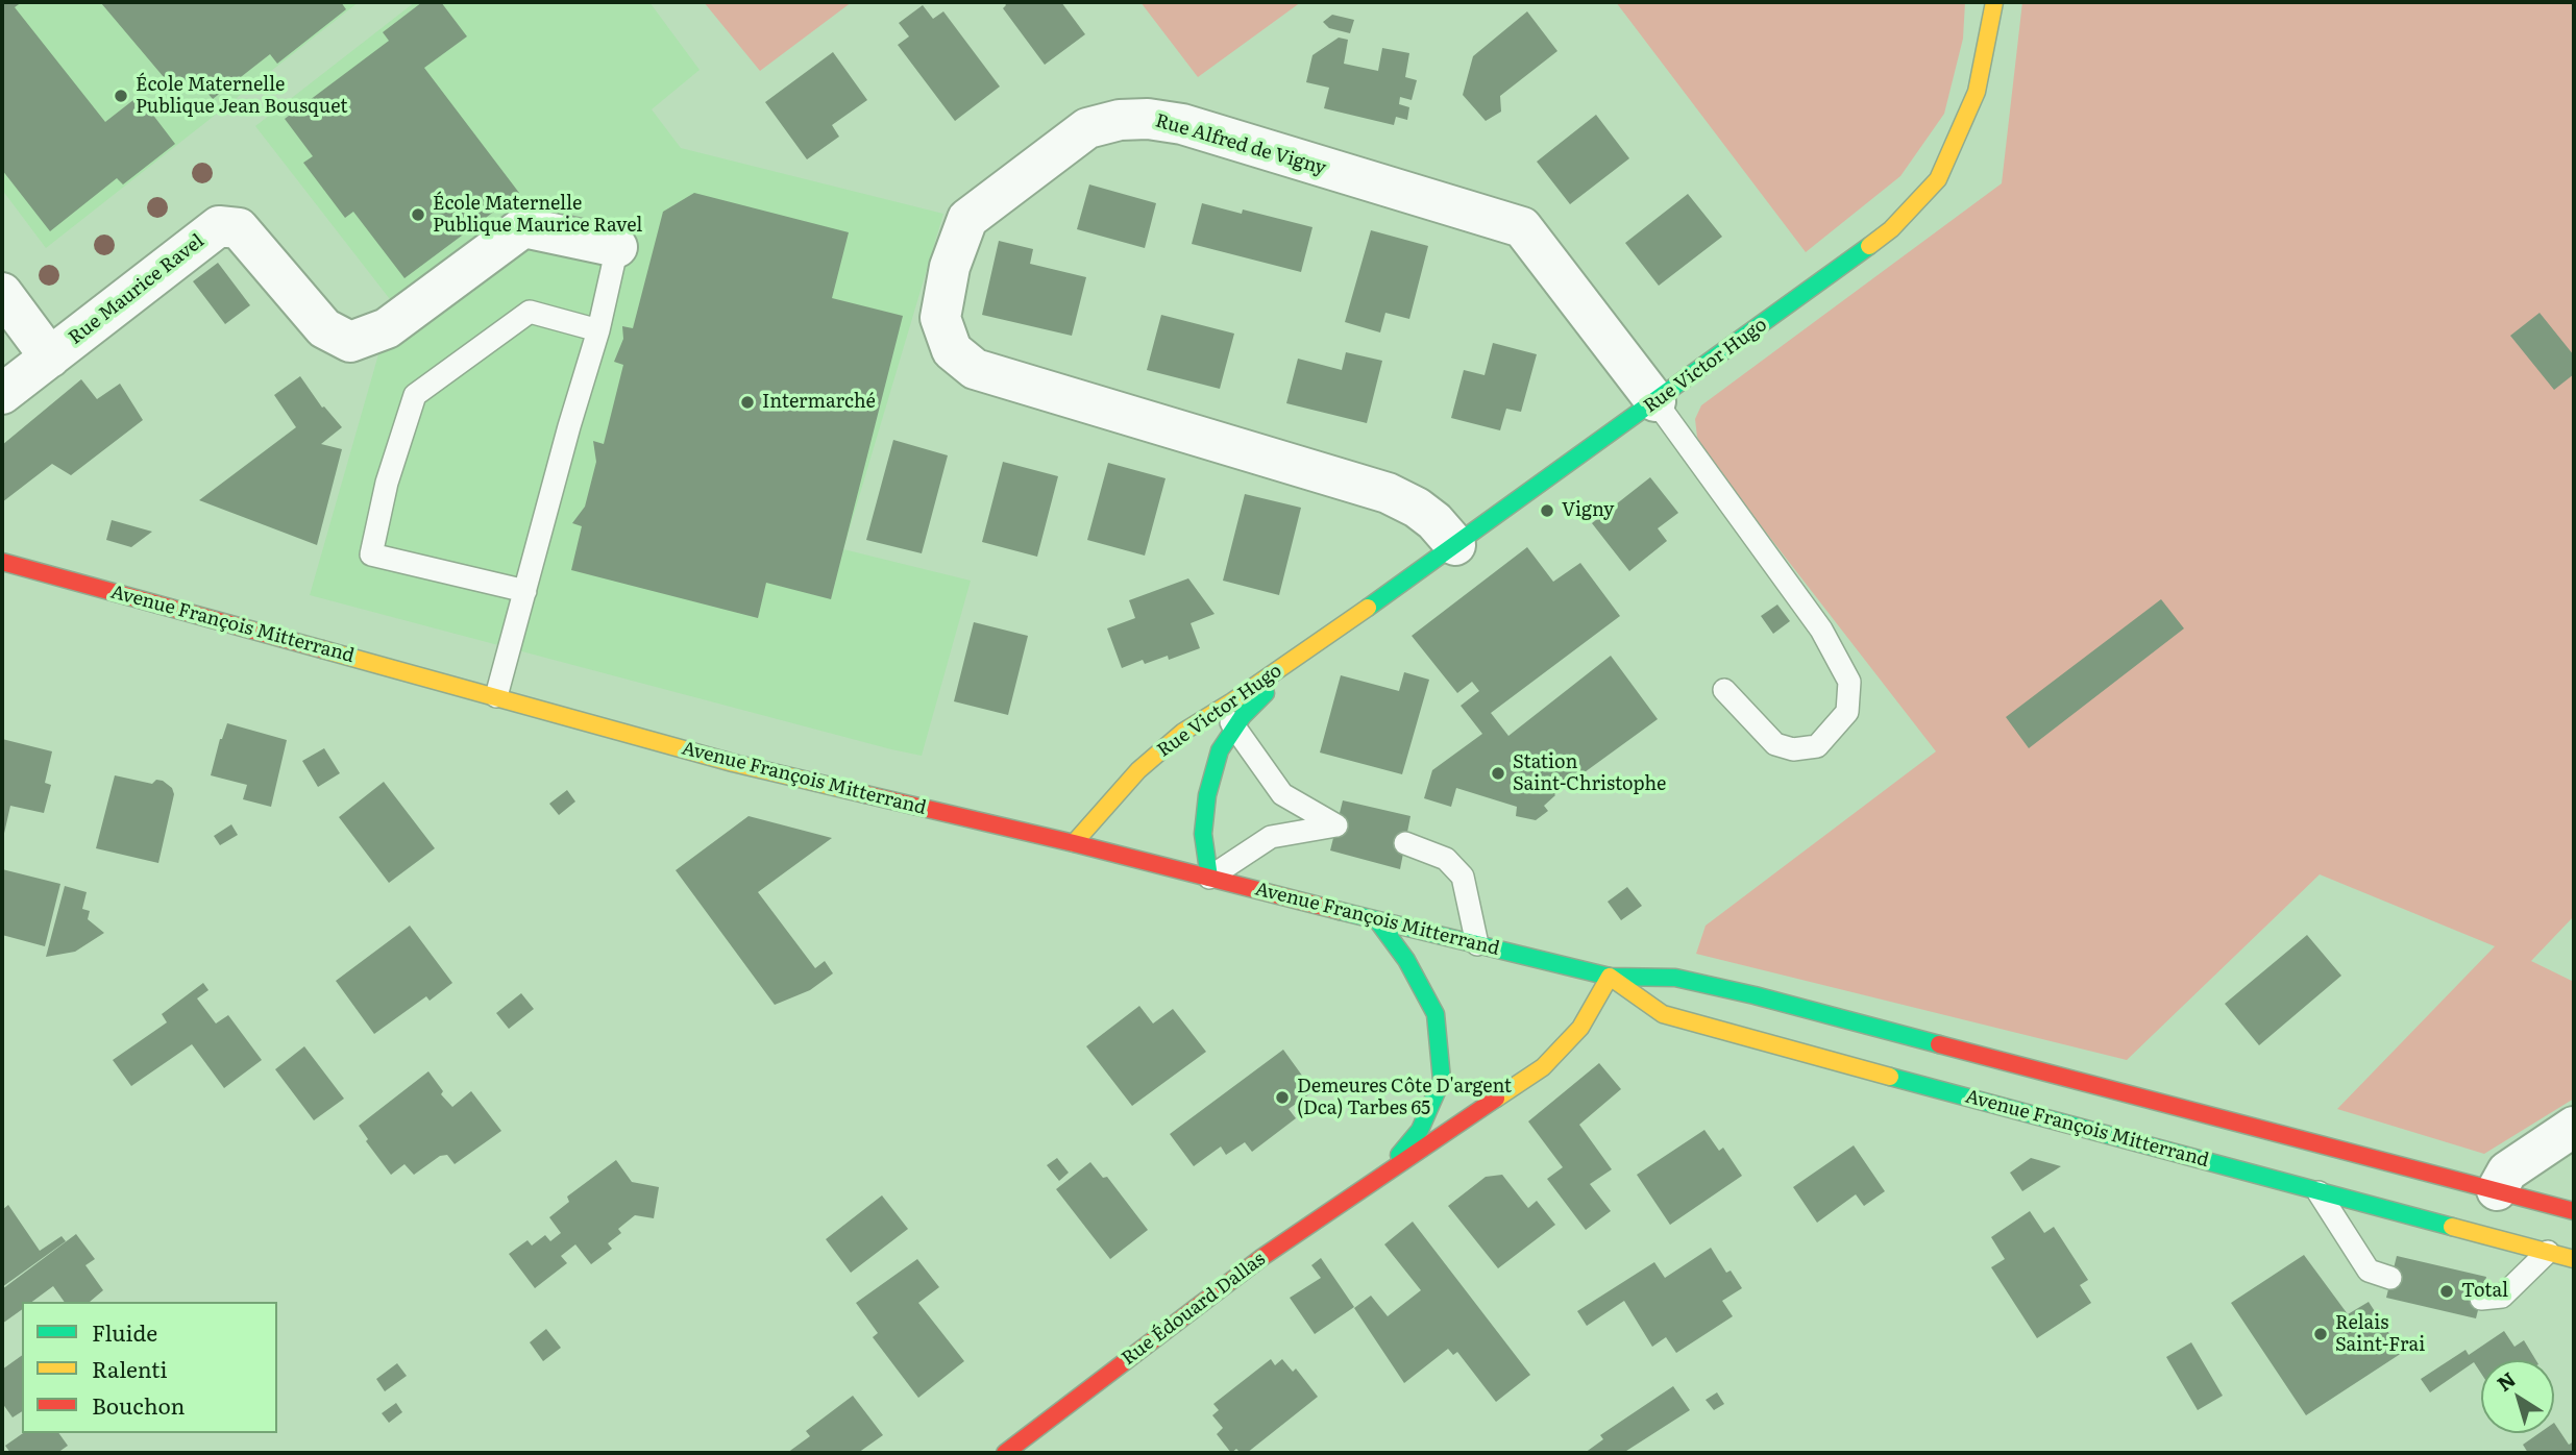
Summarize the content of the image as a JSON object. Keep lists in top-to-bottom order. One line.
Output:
{"streets":{"main road":["Rue Victor Hugo","Avenue François Mitterrand","Rue Édouard Dallas"],"street":["Rue Alfred de Vigny","Rue Maurice Ravel"]},"crossings":[["Rue Alfred de Vigny","Rue Victor Hugo"],["Rue Victor Hugo","Avenue François Mitterrand"],["Avenue François Mitterrand","Rue Édouard Dallas"]],"places":["École Maternelle Publique Jean Bousquet","École Maternelle Publique Maurice Ravel","Intermarché","Vigny","Station Saint-Christophe","Demeures Côte D'argent (Dca) Tarbes 65","Total","Relais Saint-Frai"],"legend":["Fluide","Ralenti","Bouchon"],"north":"top left"}
